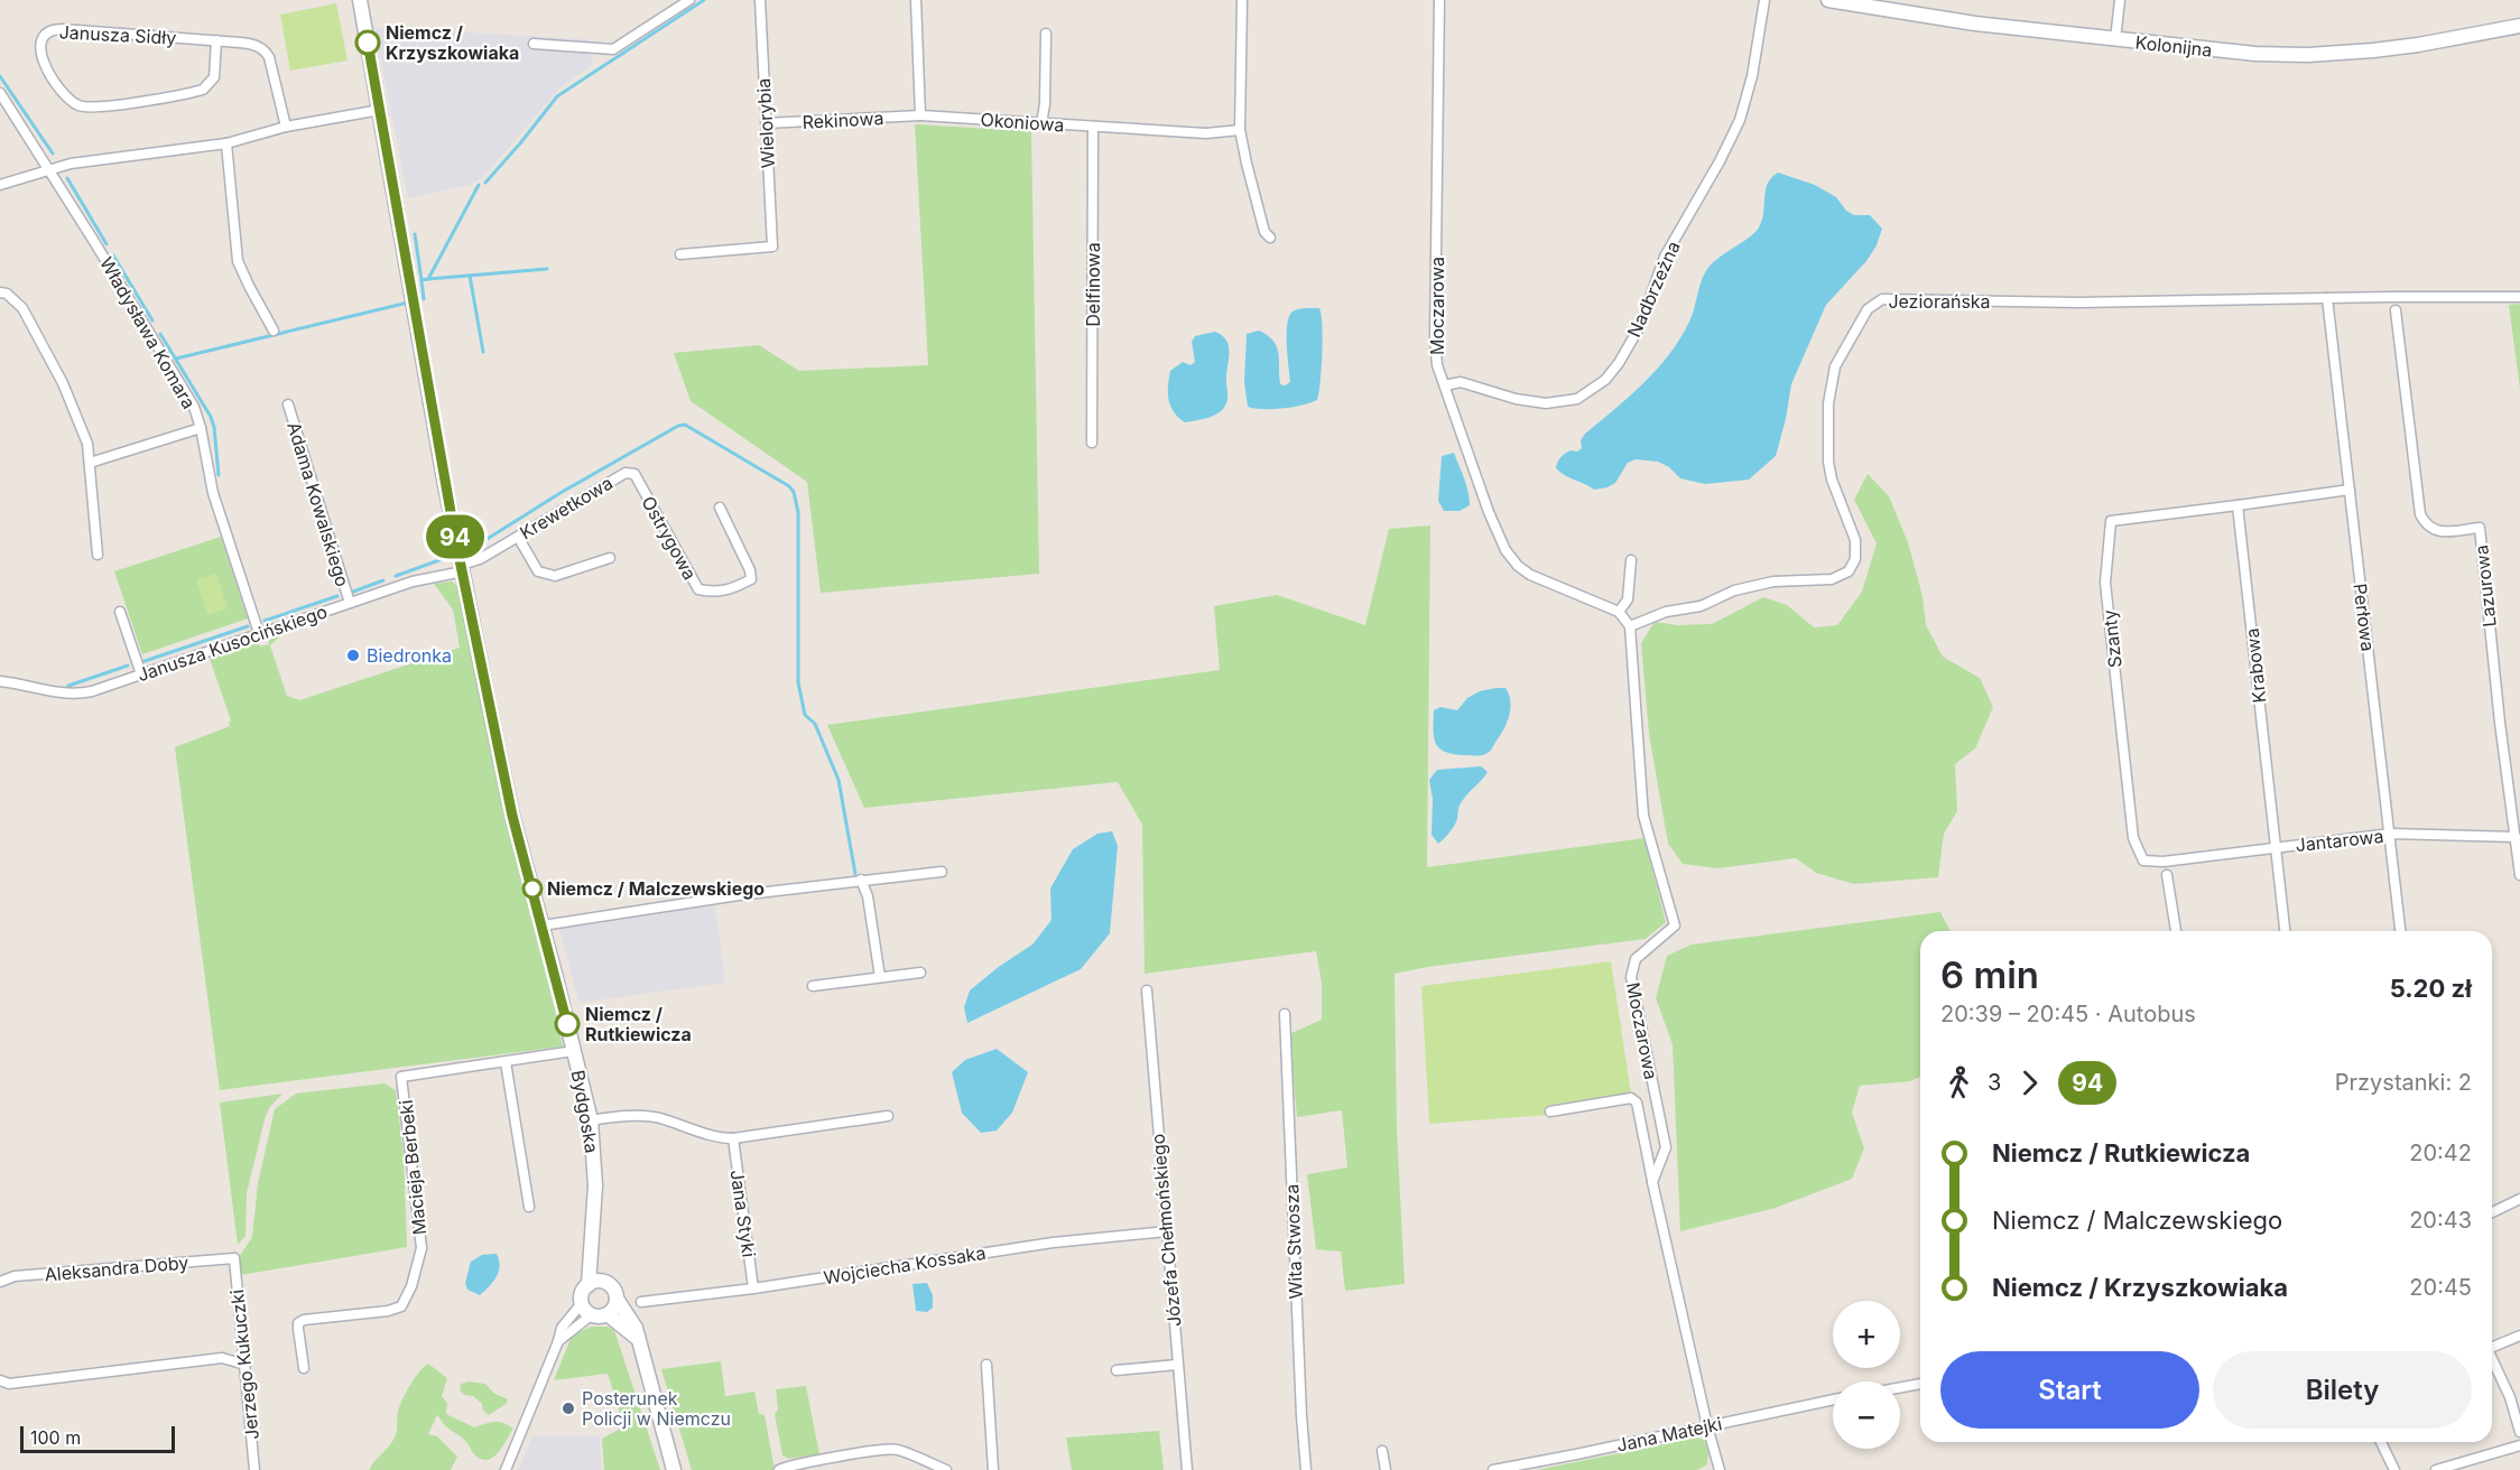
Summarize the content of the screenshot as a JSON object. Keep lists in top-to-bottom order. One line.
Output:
{"streets":{"street":["Janusza Sidły","Kolonijna","Rekinowa","Okoniowa","Wielorybia","Delfinowa","Nadbrzeżna","Jeziorańska","Moczarowa","Władysława Komara","Adama Kowalskiego","Krewetkowa","Ostrygowa","Lazurowa","Perłowa","Szanty","Janusza Kusocińskiego","Krabowa","Jantarowa","Bydgoska","Macieja Berbeki","Jana Styki","Józefa Chełmońskiego","Wita Stwosza","Wojciecha Kossaka","Aleksandra Doby","Jerzego Kukuczki","Jana Matejki"]},"crossings":[["Rekinowa","Okoniowa"],["Rekinowa","Wielorybia"],["Okoniowa","Delfinowa"],["Nadbrzeżna","Moczarowa"],["Jeziorańska","Moczarowa"],["Jeziorańska","Perłowa"],["Władysława Komara","Janusza Kusocińskiego"],["Adama Kowalskiego","Janusza Kusocińskiego"],["Krewetkowa","Ostrygowa"],["Krewetkowa","Janusza Kusocińskiego"],["Krewetkowa","Bydgoska"],["Lazurowa","Jantarowa"],["Perłowa","Jantarowa"],["Szanty","Krabowa"],["Szanty","Jantarowa"],["Janusza Kusocińskiego","Bydgoska"],["Krabowa","Jantarowa"],["Jana Styki","Wojciecha Kossaka"],["Józefa Chełmońskiego","Wojciecha Kossaka"],["Aleksandra Doby","Jerzego Kukuczki"]],"places":["Niemcz / Krzyszkowiaka","Biedronka","Niemcz / Malczewskiego","Niemcz / Rutkiewicza","Posterunek Policji w Niemczu"],"lines":["bus line 94"],"scale_bar":"100 m","page":{"on_map":"94","heading":["6 min","20:39 – 20:45 · Autobus","5.20 zł"],"legs":["3","94","Przystanki: 2"],"list":[{"name":"Niemcz / Rutkiewicza","value":"20:42"},{"name":"Niemcz / Malczewskiego","value":"20:43"},{"name":"Niemcz / Krzyszkowiaka","value":"20:45"}],"map_buttons":["+","−"],"buttons":["Start","Bilety"],"scale":"100 m"}}
